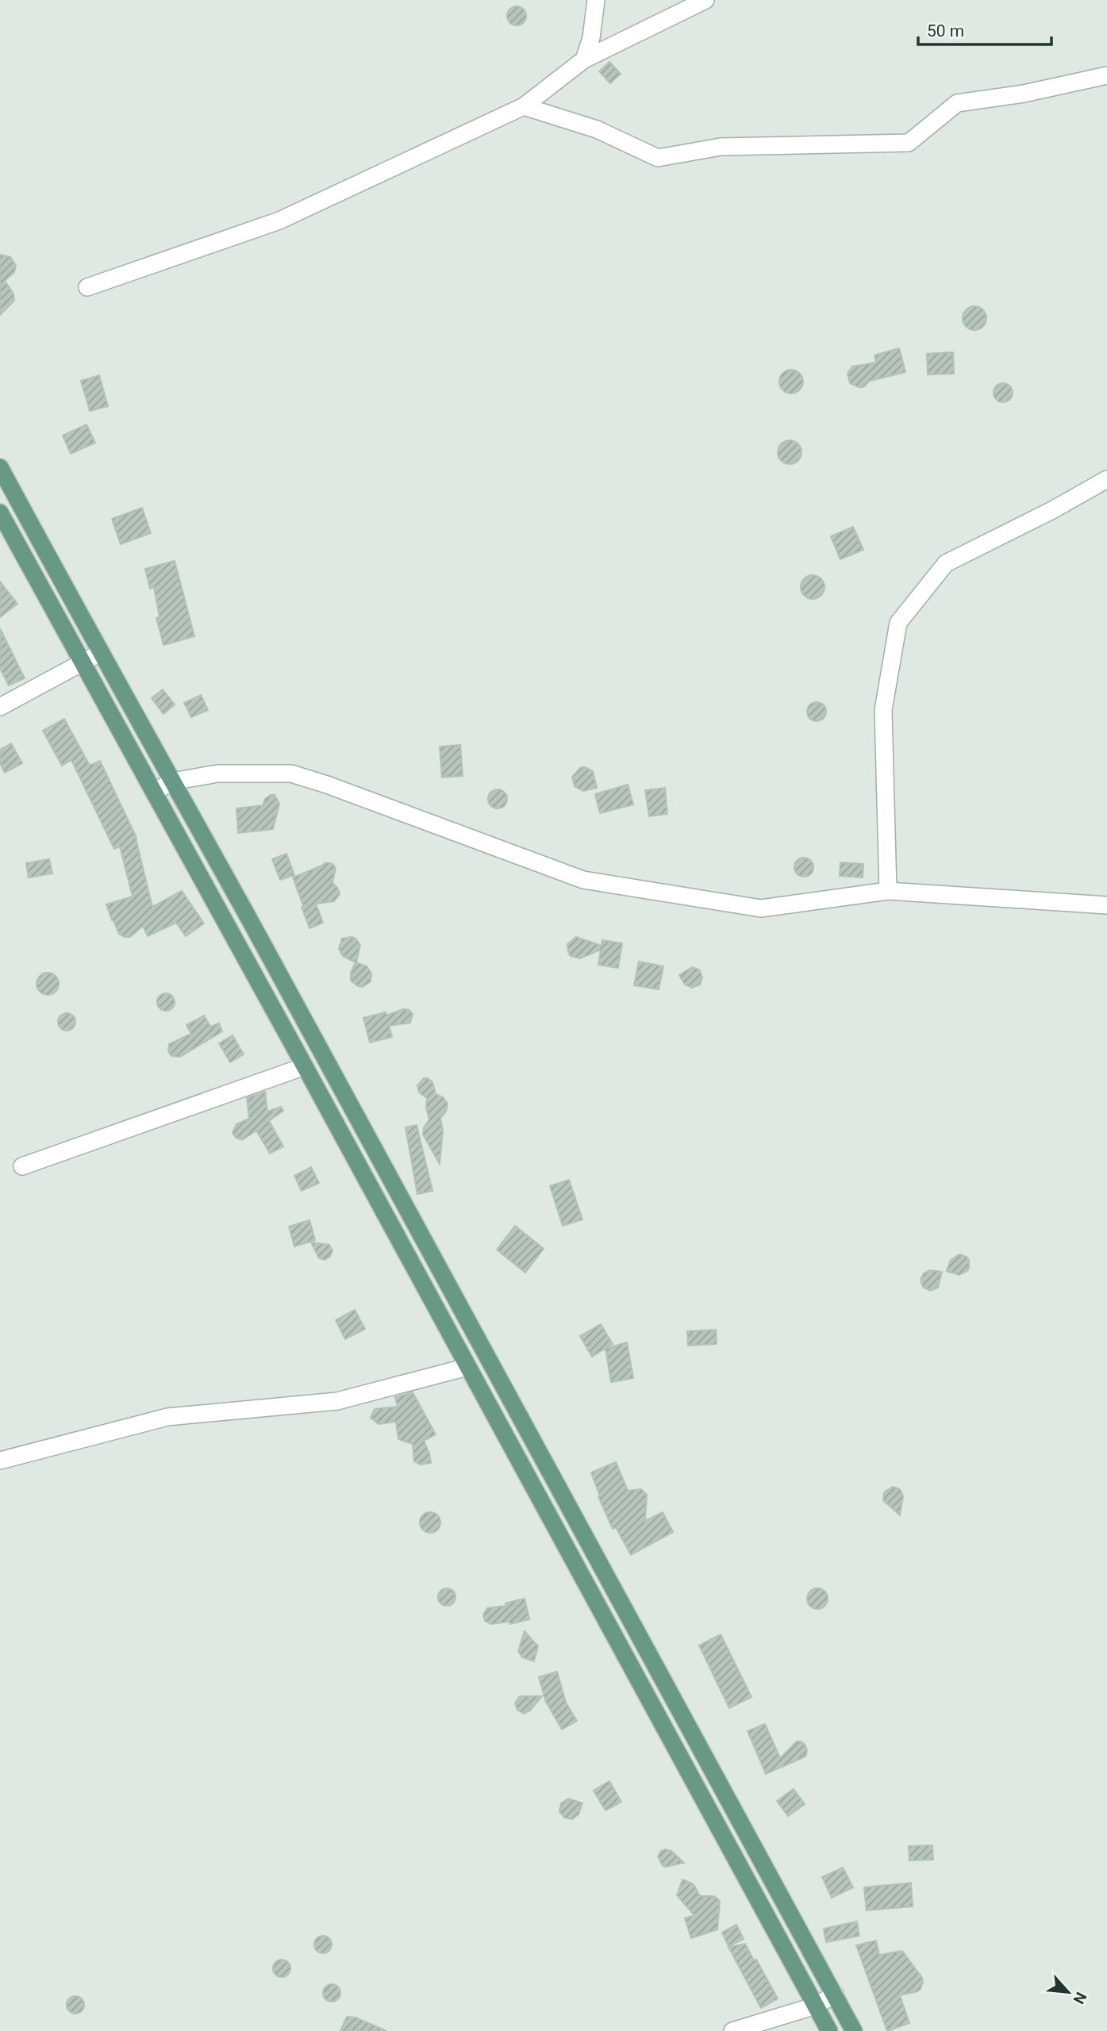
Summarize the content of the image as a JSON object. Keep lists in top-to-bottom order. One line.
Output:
{"scale_bar":"50 m","north":"bottom right"}
